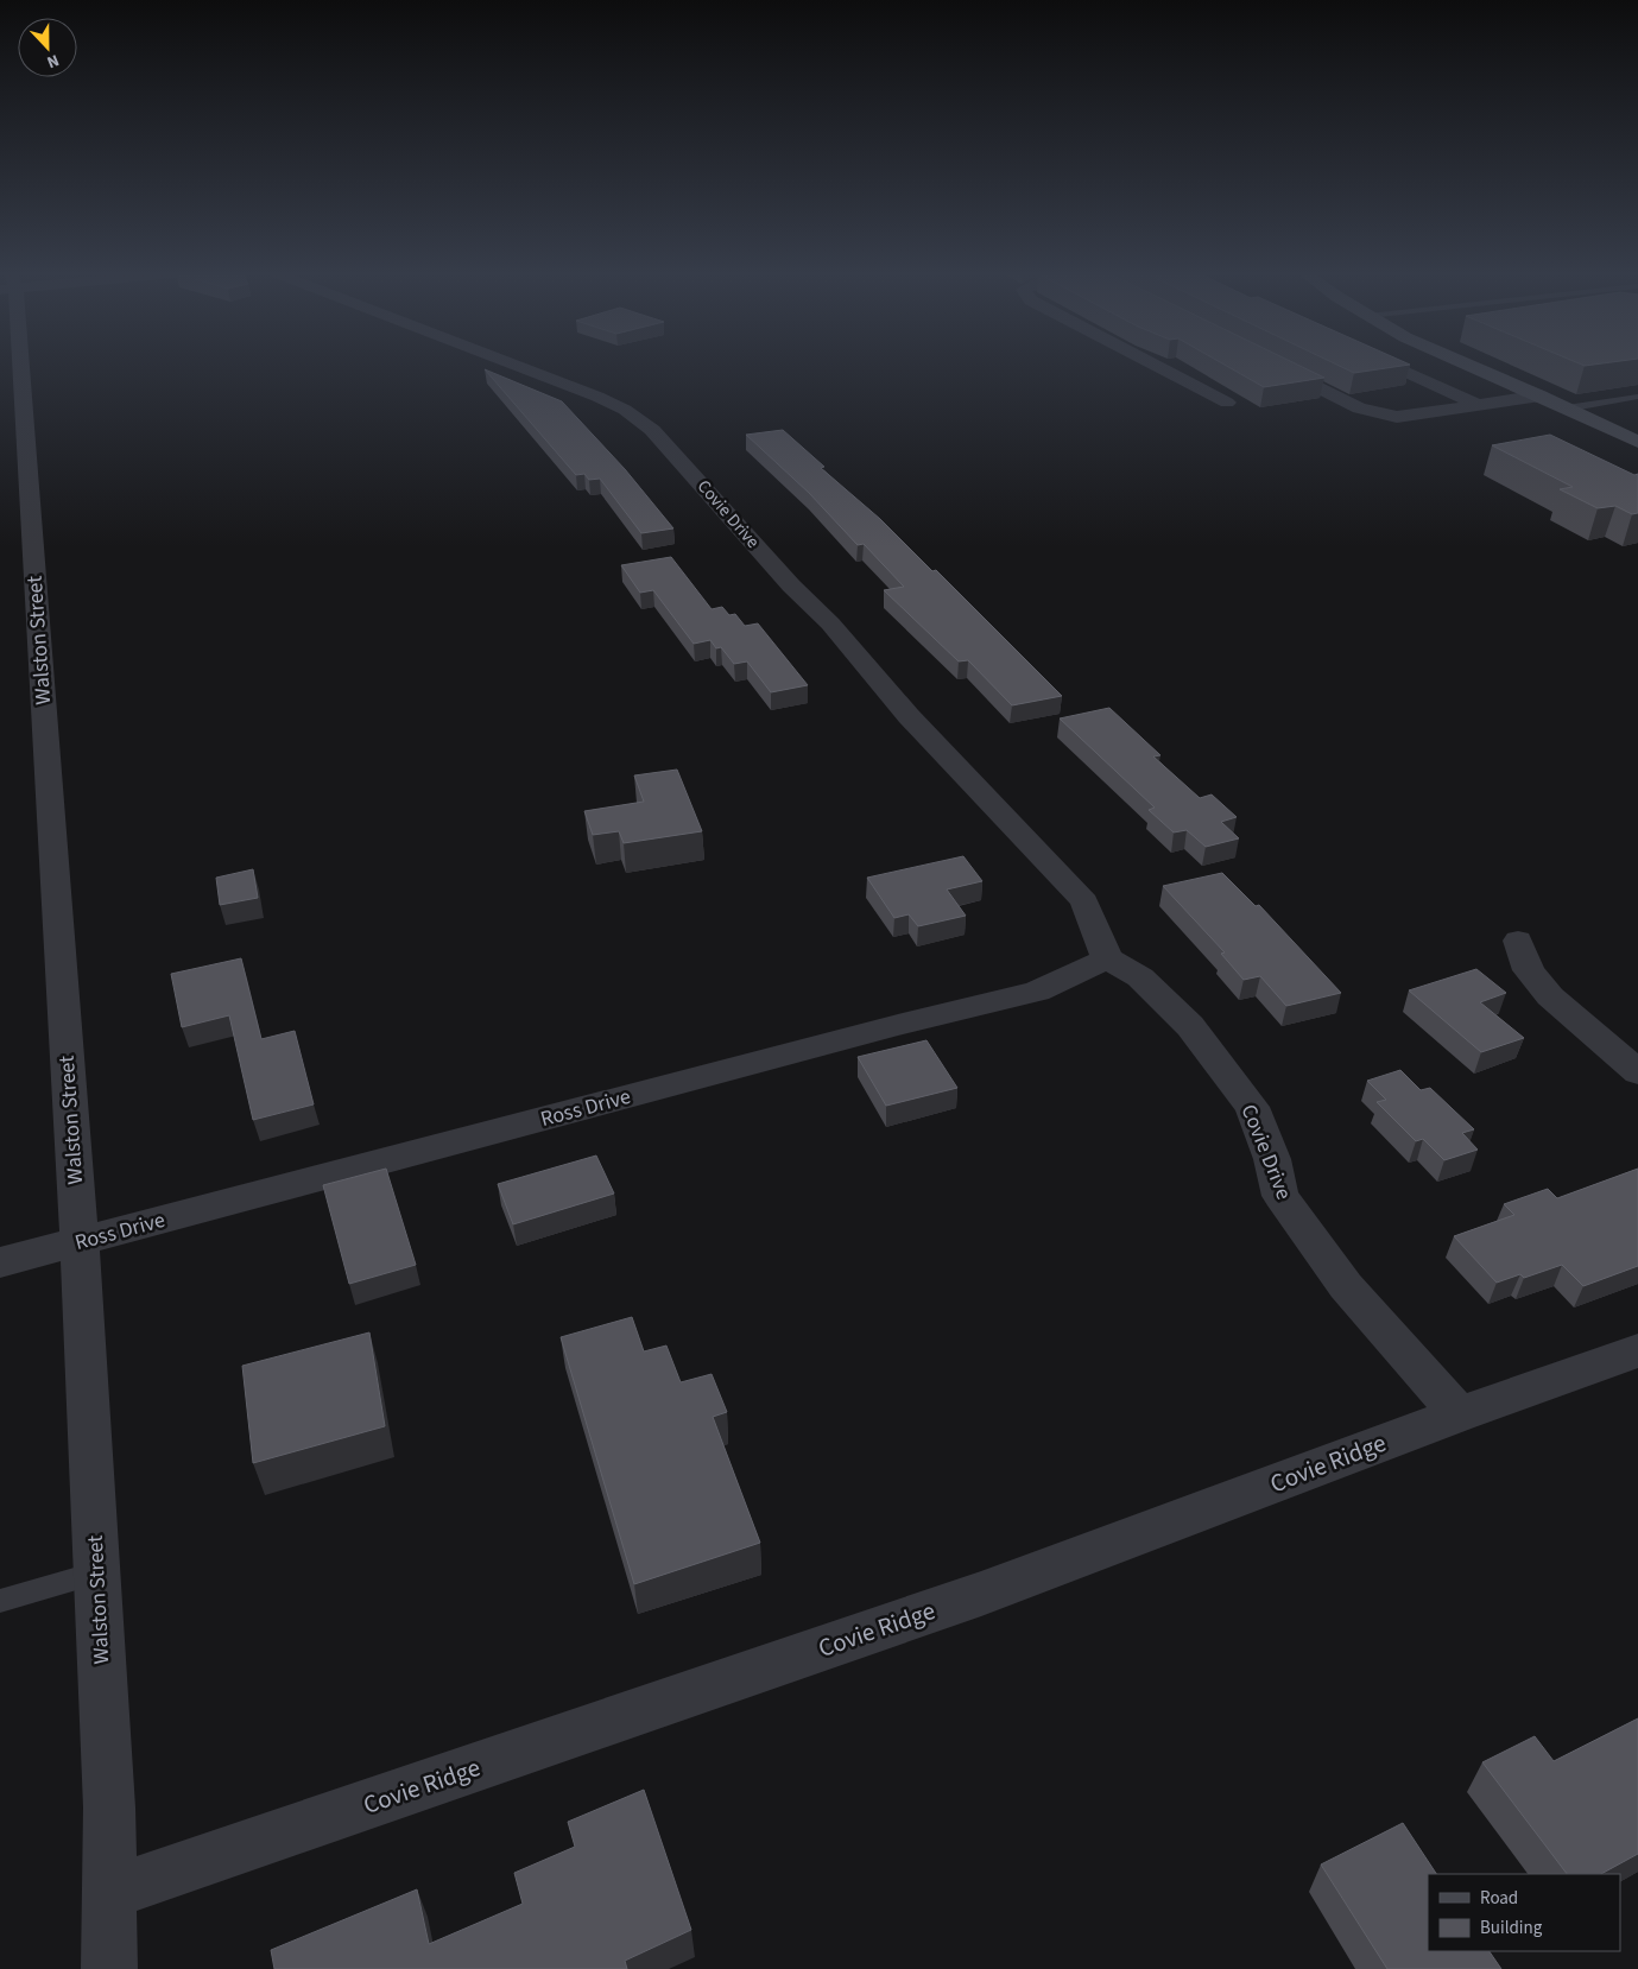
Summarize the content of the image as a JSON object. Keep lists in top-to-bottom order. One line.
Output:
{"streets":{"street":["Covie Drive","Walston Street","Ross Drive","Covie Ridge"]},"crossings":[["Covie Drive","Ross Drive"],["Covie Drive","Covie Ridge"],["Walston Street","Ross Drive"],["Walston Street","Covie Ridge"]],"legend":["Road","Building"],"north":"bottom"}
